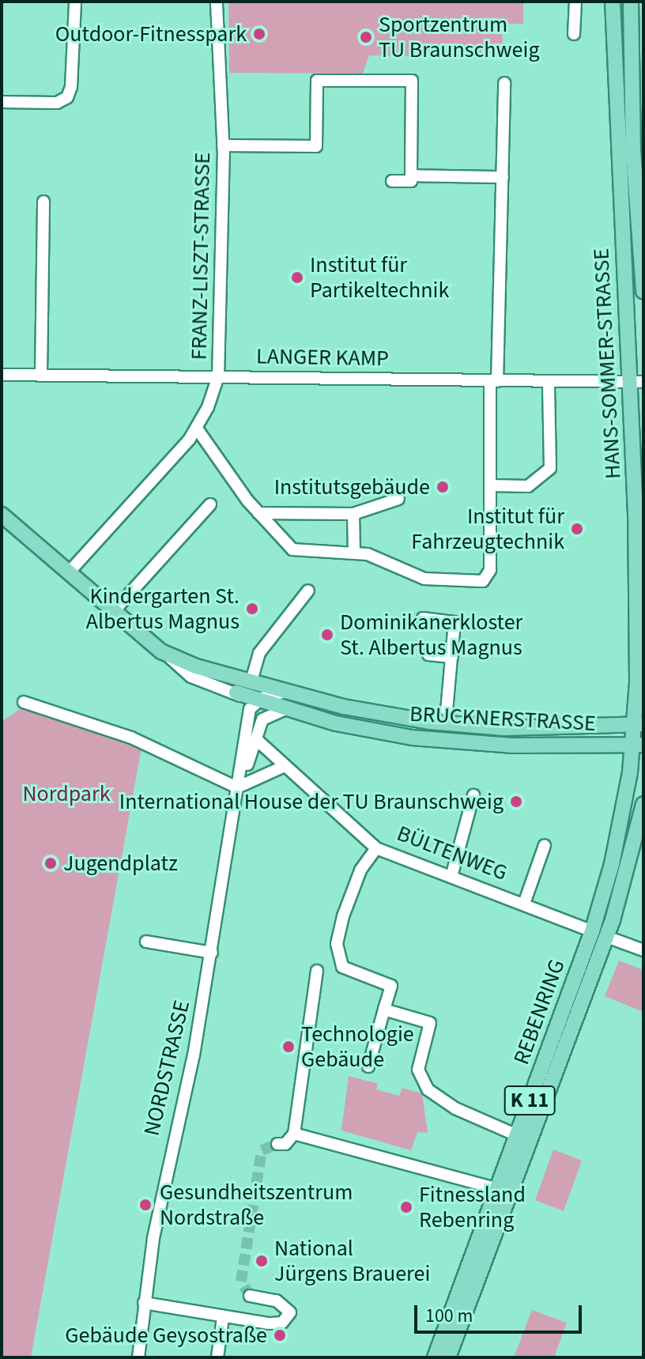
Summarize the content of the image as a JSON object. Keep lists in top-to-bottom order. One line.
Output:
{"streets":{"main road":["HANS-SOMMER-STRASSE","BRUCKNERSTRASSE","REBENRING","K 11"],"street":["FRANZ-LISZT-STRASSE","LANGER KAMP","BÜLTENWEG","NORDSTRASSE"]},"crossings":[["FRANZ-LISZT-STRASSE","LANGER KAMP"],["LANGER KAMP","HANS-SOMMER-STRASSE"],["HANS-SOMMER-STRASSE","BRUCKNERSTRASSE"],["HANS-SOMMER-STRASSE","K 11"],["BRUCKNERSTRASSE","REBENRING"],["BRUCKNERSTRASSE","NORDSTRASSE"],["BRUCKNERSTRASSE","K 11"],["BÜLTENWEG","REBENRING"],["BÜLTENWEG","NORDSTRASSE"],["REBENRING","K 11"]],"parks":["Nordpark"],"places":["Outdoor-Fitnesspark","Sportzentrum TU Braunschweig","Institut für Partikeltechnik","Institutsgebäude","Institut für Fahrzeugtechnik","Kindergarten St. Albertus Magnus","Dominikanerkloster St. Albertus Magnus","International House der TU Braunschweig","Jugendplatz","Technologie Gebäude","Gesundheitszentrum Nordstraße","Fitnessland Rebenring","National Jürgens Brauerei","Gebäude Geysostraße"],"scale_bar":"100 m"}
